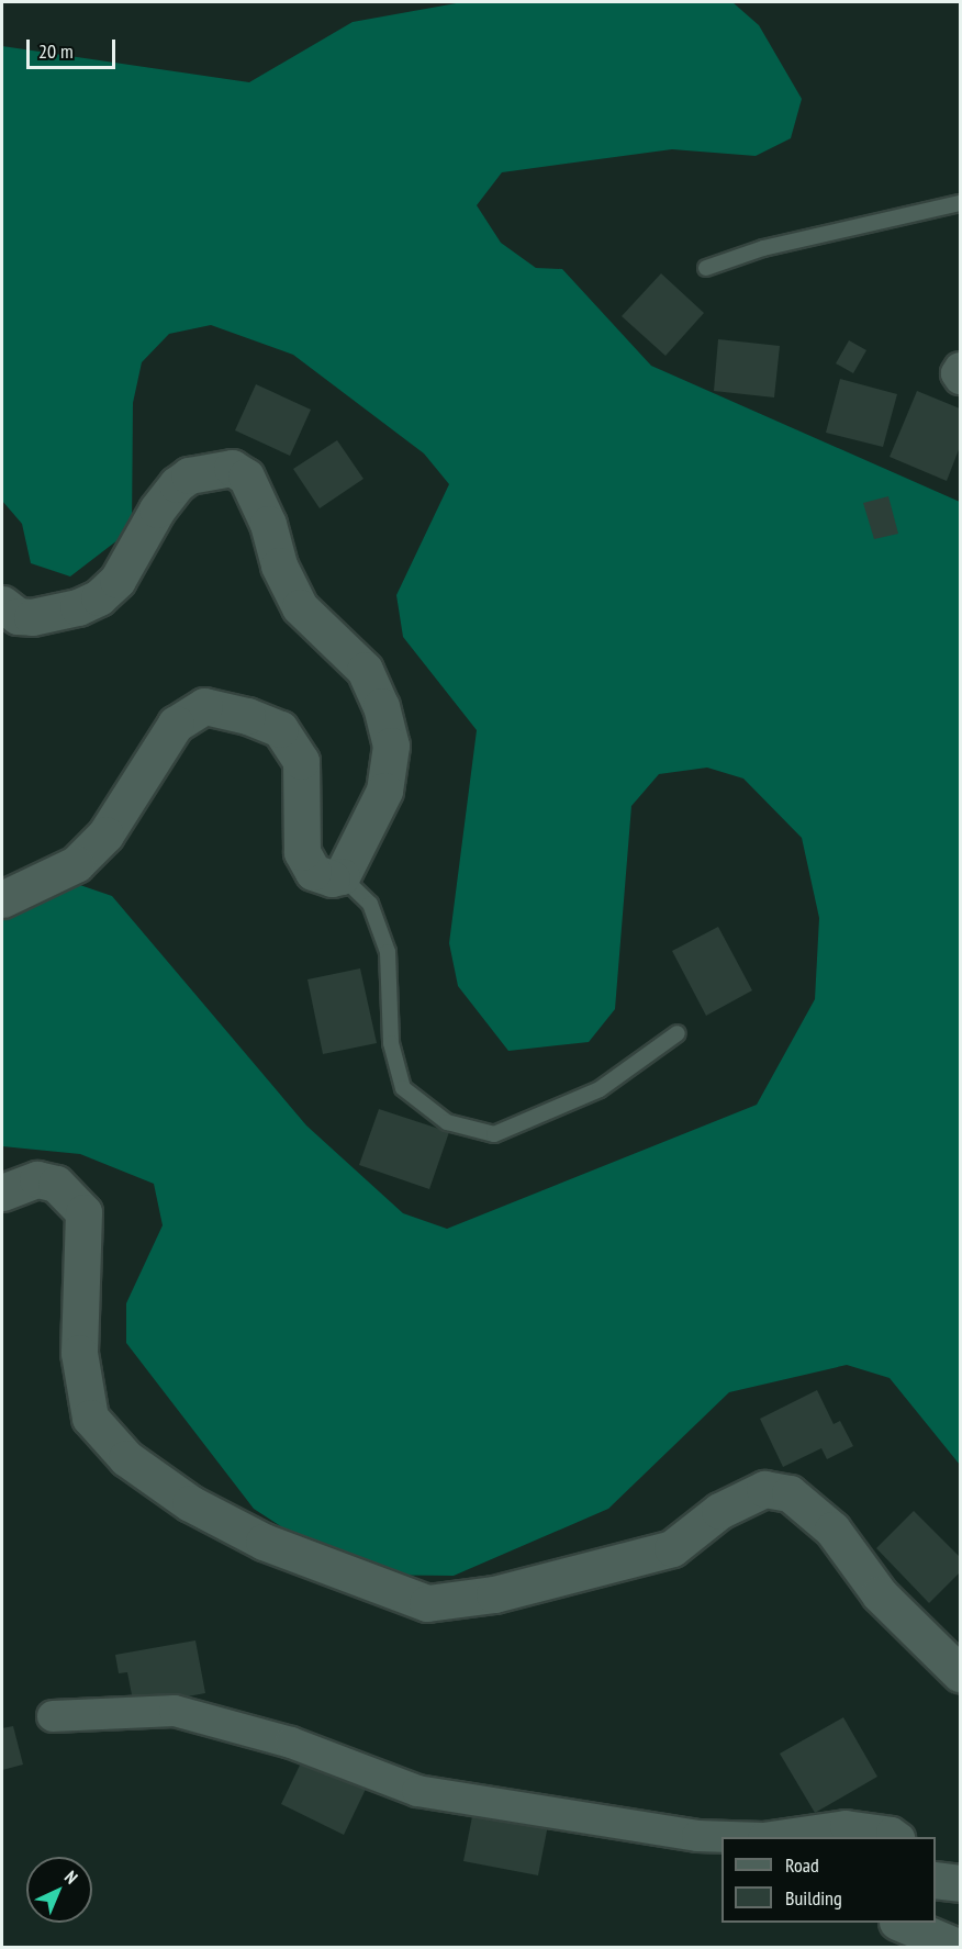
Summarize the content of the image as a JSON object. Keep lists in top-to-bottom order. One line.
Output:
{"legend":["Road","Building"],"scale_bar":"20 m","north":"top right"}
